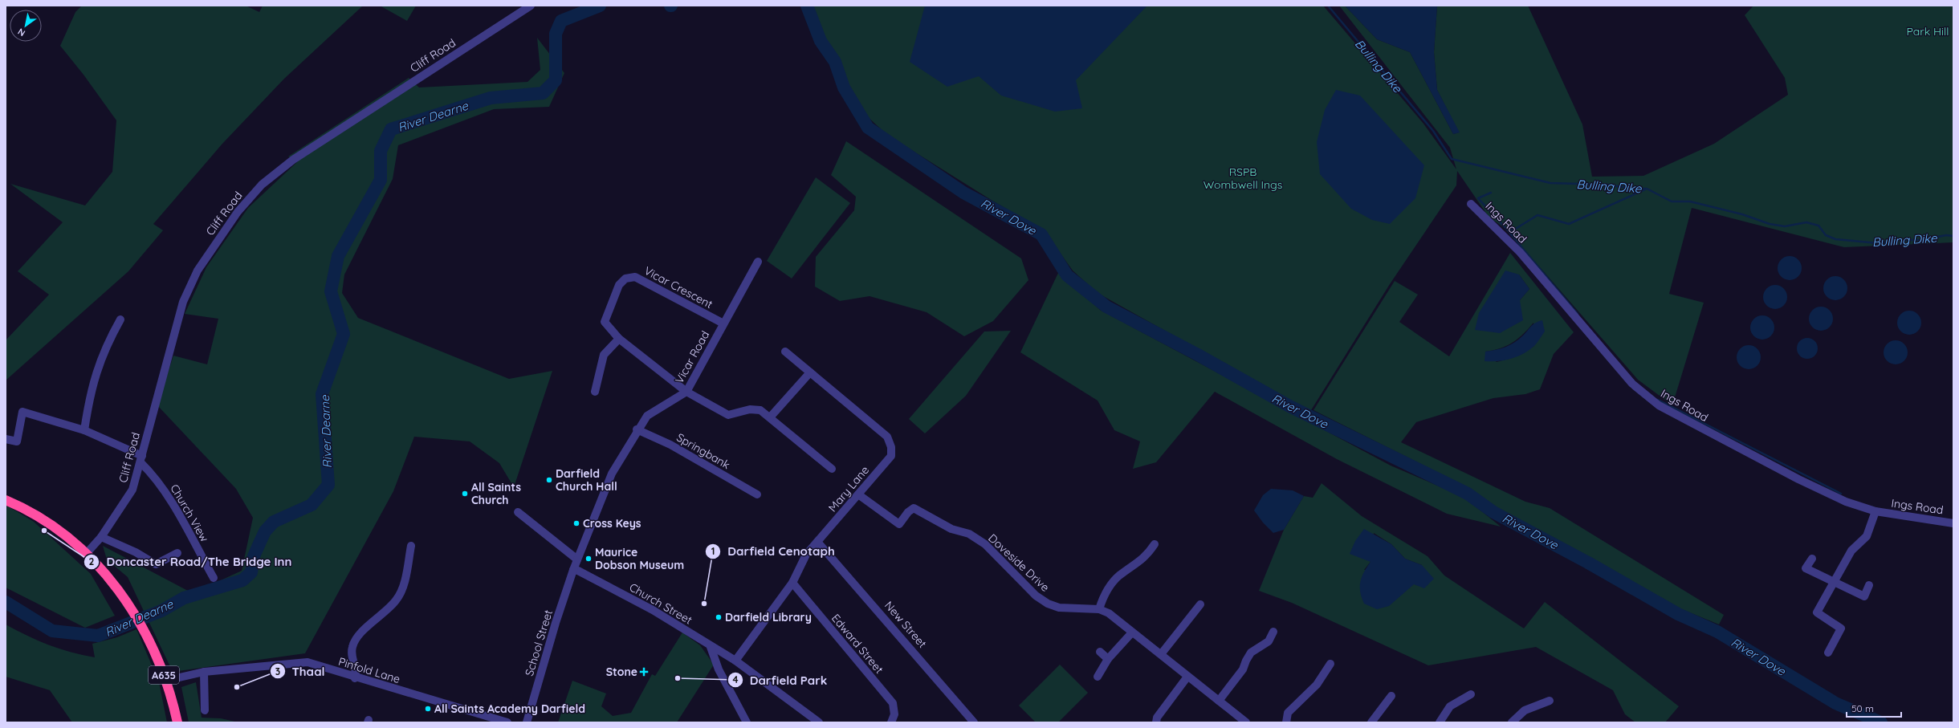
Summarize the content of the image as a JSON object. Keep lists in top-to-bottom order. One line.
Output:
{"streets":{"highway":["A635"],"street":["Cliff Road","Ings Road","Vicar Crescent","Vicar Road","Springbank","Mary Lane","Church View","Doveside Drive","Church Street","New Street","School Street","Edward Street","Pinfold Lane"]},"crossings":[["Cliff Road","Church View"],["Cliff Road","A635"],["Vicar Crescent","Vicar Road"],["Vicar Road","Springbank"],["Vicar Road","Church Street"],["Vicar Road","School Street"],["Mary Lane","Doveside Drive"],["Mary Lane","Church Street"],["Mary Lane","New Street"],["Mary Lane","Edward Street"],["Church Street","School Street"],["Pinfold Lane","A635"]],"water":["Bulling Dike","River Dearne","River Dove"],"parks":["Park Hill","RSPB Wombwell Ings"],"places":{"other":["Darfield Church Hall","All Saints Church","Cross Keys","Doncaster Road/The Bridge Inn","Maurice Dobson Museum","Darfield Cenotaph","Darfield Library","Darfield Park","Thaal","All Saints Academy Darfield"],"health":["Stone"]},"scale_bar":"50 m","north":"bottom left"}
